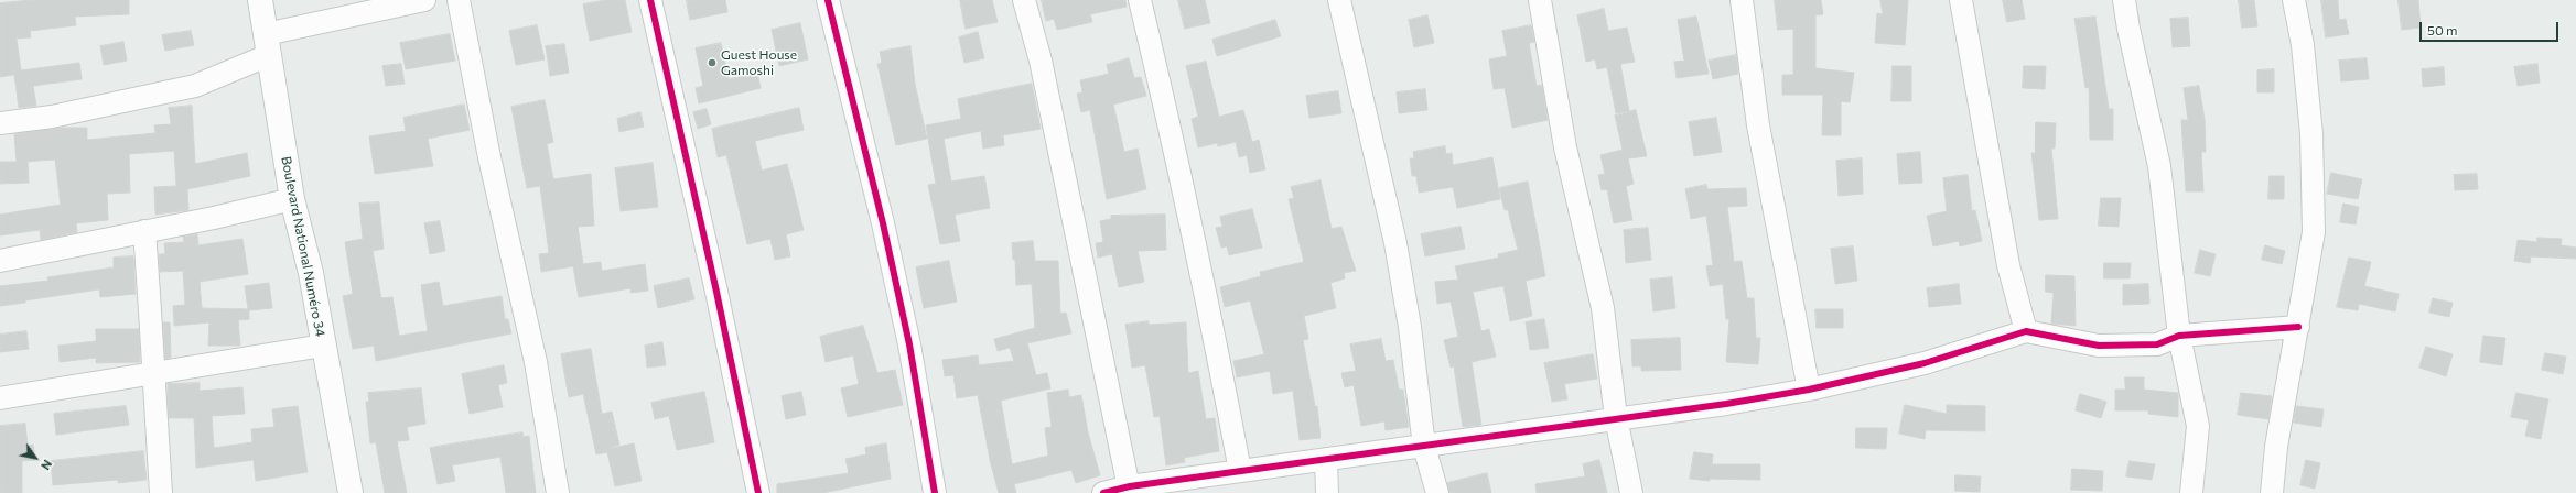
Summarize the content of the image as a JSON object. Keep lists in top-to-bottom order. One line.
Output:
{"streets":{"main road":["Boulevard National Numéro 34"]},"places":["Guest House Gamoshi"],"scale_bar":"50 m","north":"bottom right"}
